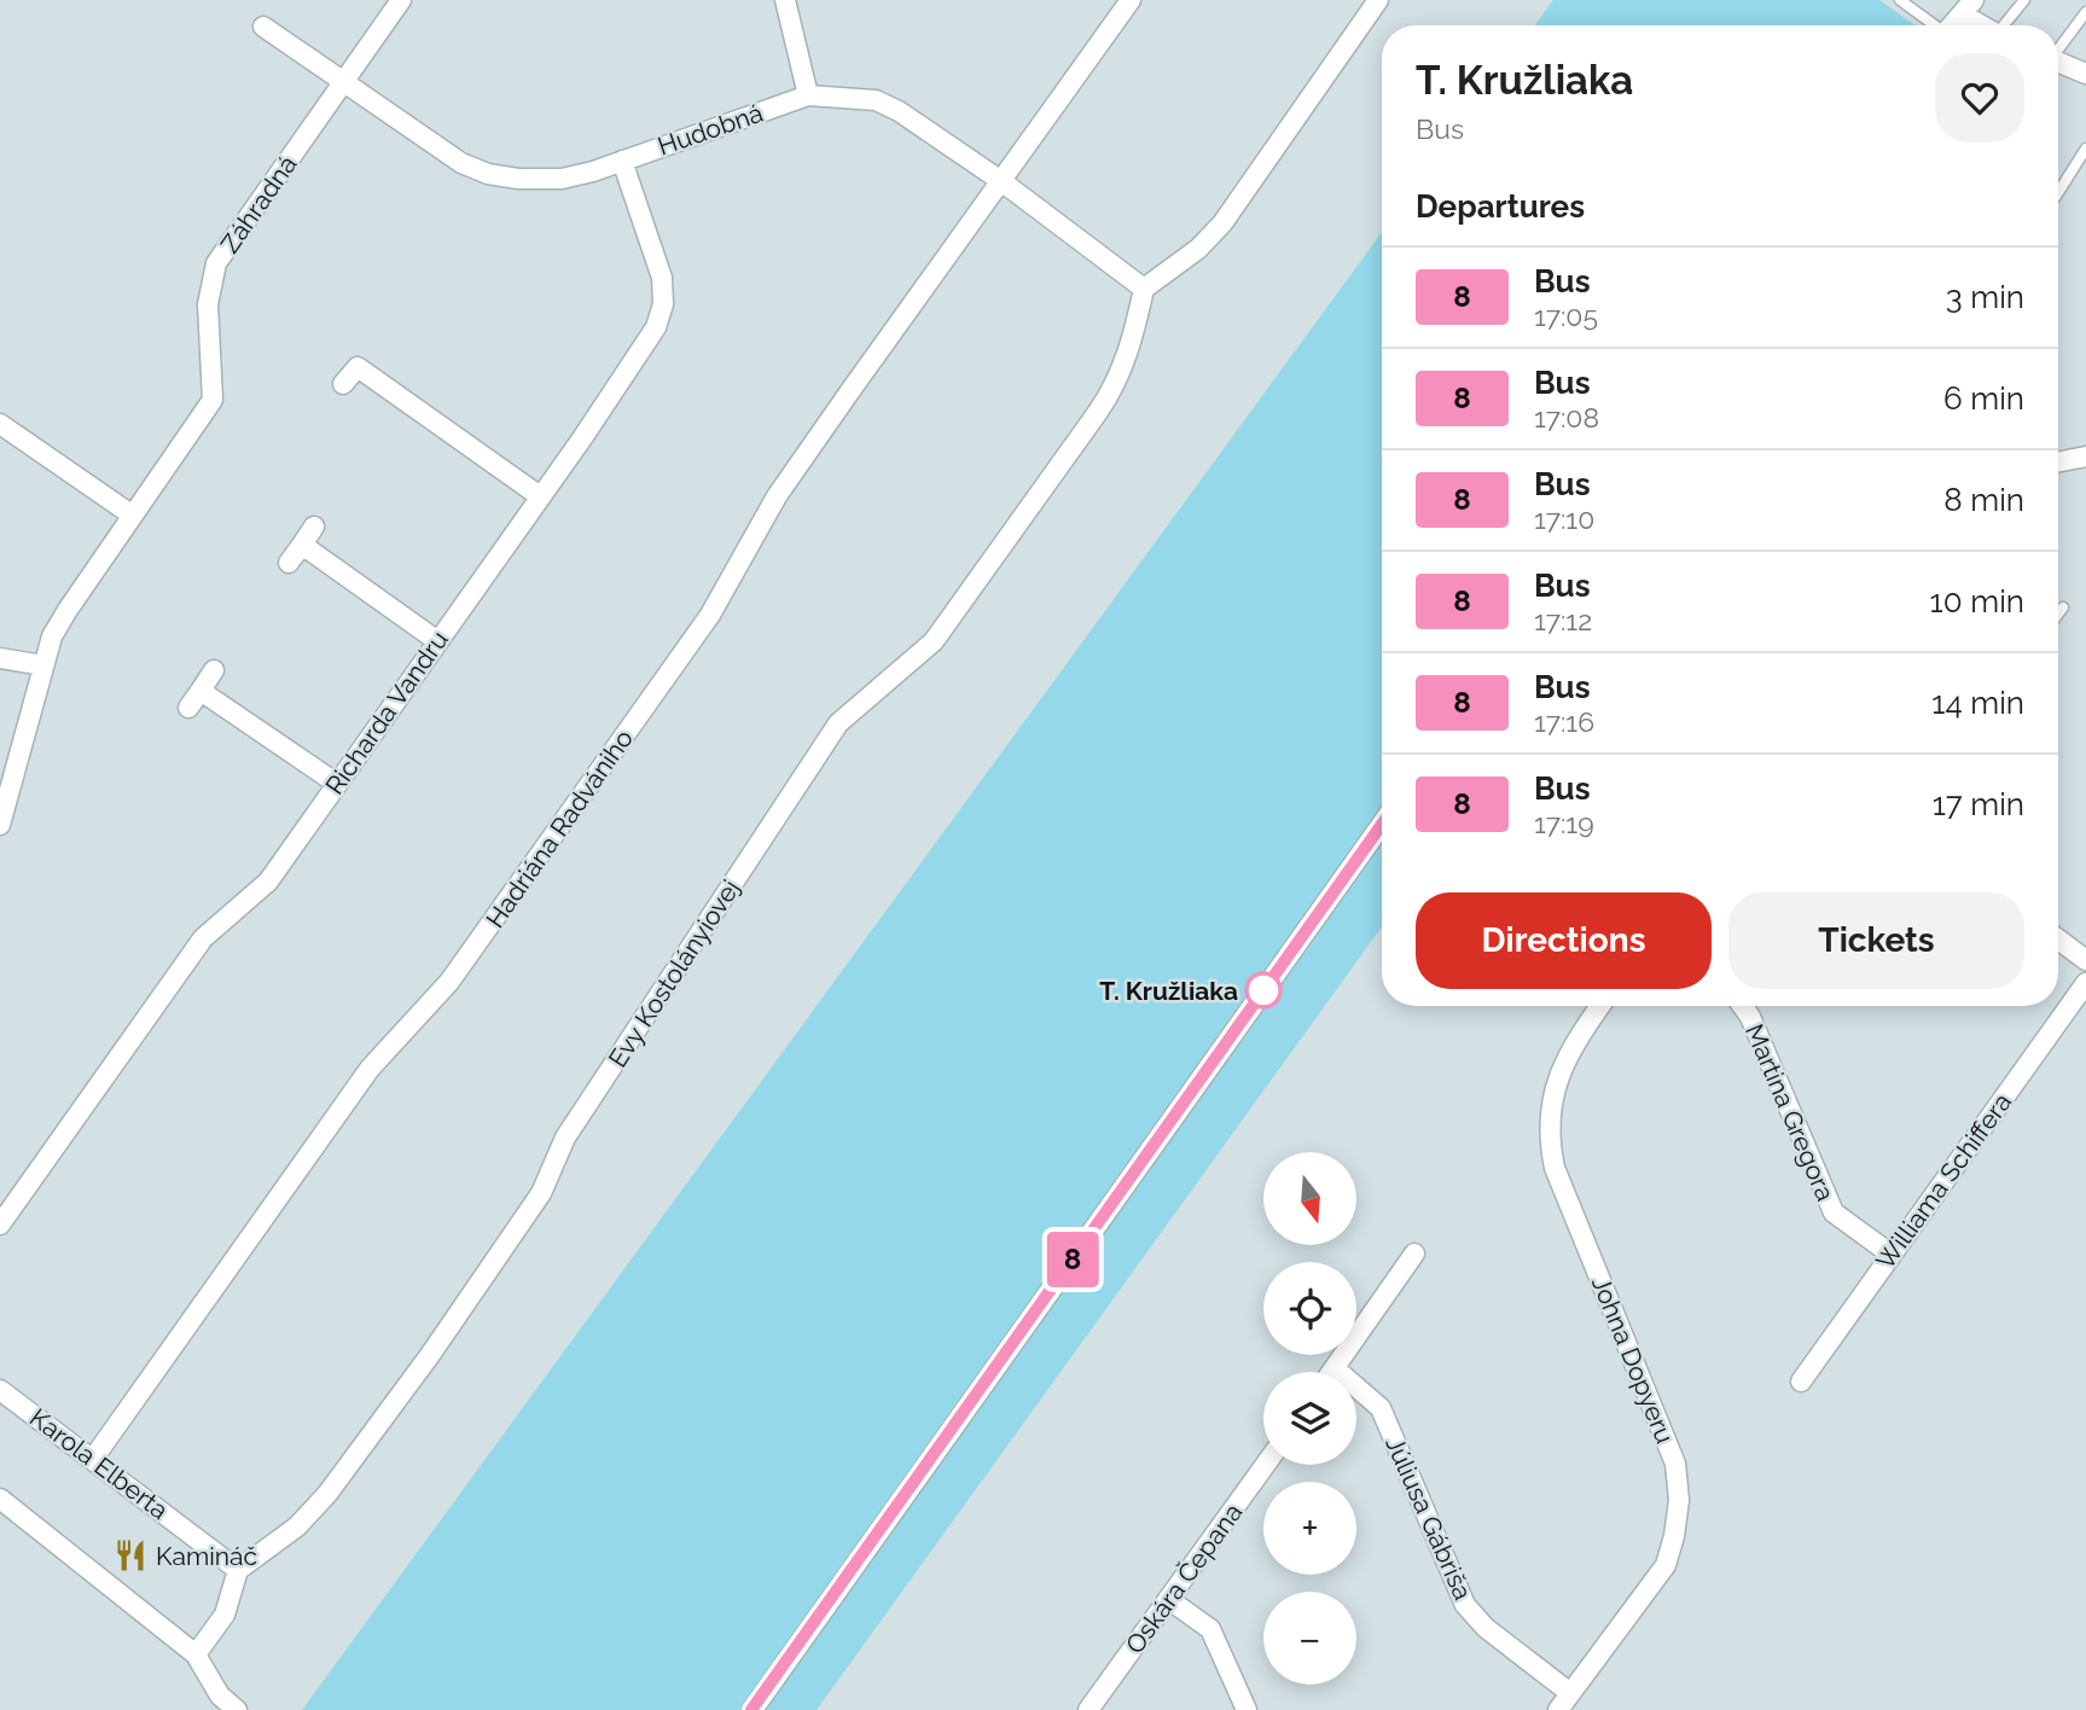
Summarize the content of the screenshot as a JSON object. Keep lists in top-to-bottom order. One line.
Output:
{"streets":{"street":["Hudobná","Záhradná","Richarda Vandru","Hadriána Radvániho","Evy Kostolányiovej","Martina Gregora","Williama Schiffera","Johna Dopyeru","Karola Elberta","Júliusa Gábriša","Oskára Čepana"]},"crossings":[["Hudobná","Záhradná"],["Hudobná","Richarda Vandru"],["Hudobná","Hadriána Radvániho"],["Hudobná","Evy Kostolányiovej"],["Hadriána Radvániho","Karola Elberta"],["Evy Kostolányiovej","Karola Elberta"],["Martina Gregora","Williama Schiffera"],["Johna Dopyeru","Júliusa Gábriša"]],"places":{"other":["T. Kružliaka"],"restaurant":["Kamináč"]},"lines":["bus line 8"],"north":"bottom","page":{"on_map":"8","heading":[["T. Kružliaka","Bus"],"Departures"],"list":[{"mark":"8","name":"Bus","note":"17:05","value":"3 min"},{"mark":"8","name":"Bus","note":"17:08","value":"6 min"},{"mark":"8","name":"Bus","note":"17:10","value":"8 min"},{"mark":"8","name":"Bus","note":"17:12","value":"10 min"},{"mark":"8","name":"Bus","note":"17:16","value":"14 min"},{"mark":"8","name":"Bus","note":"17:19","value":"17 min"}],"buttons":["Directions","Tickets"],"map_buttons":["+","−"]}}
